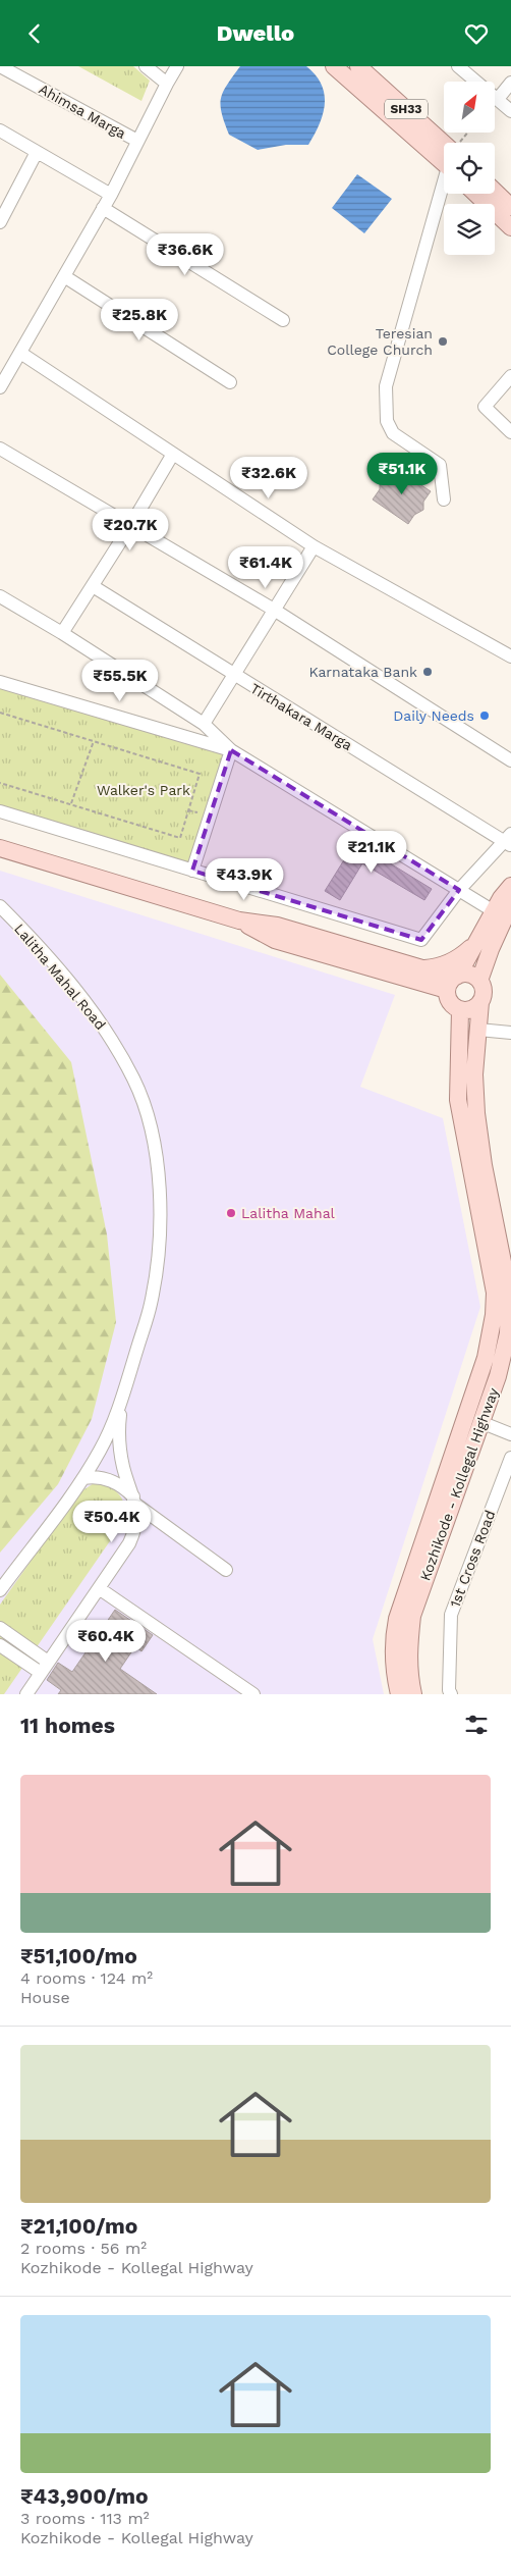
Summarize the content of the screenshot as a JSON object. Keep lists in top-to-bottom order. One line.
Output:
{"streets":{"main road":["SH33","Kozhikode - Kollegal Highway"],"street":["Ahimsa Marga","Tirthakara Marga","Lalitha Mahal Road","1st Cross Road"]},"parks":["Walker's Park"],"places":["Teresian College Church","Karnataka Bank","Daily Needs","Lalitha Mahal"],"north":"top right","page":{"header":"Dwello","price":["₹36.6K","₹25.8K","₹51.1K","₹32.6K","₹20.7K","₹61.4K","₹55.5K","₹21.1K","₹43.9K","₹50.4K","₹60.4K"],"heading":"11 homes","list":[{"name":"₹51,100/mo","note":"4 rooms · 124 m² · House"},{"name":"₹21,100/mo","note":"2 rooms · 56 m² · Kozhikode - Kollegal Highway"},{"name":"₹43,900/mo","note":"3 rooms · 113 m² · Kozhikode - Kollegal Highway"}]}}
